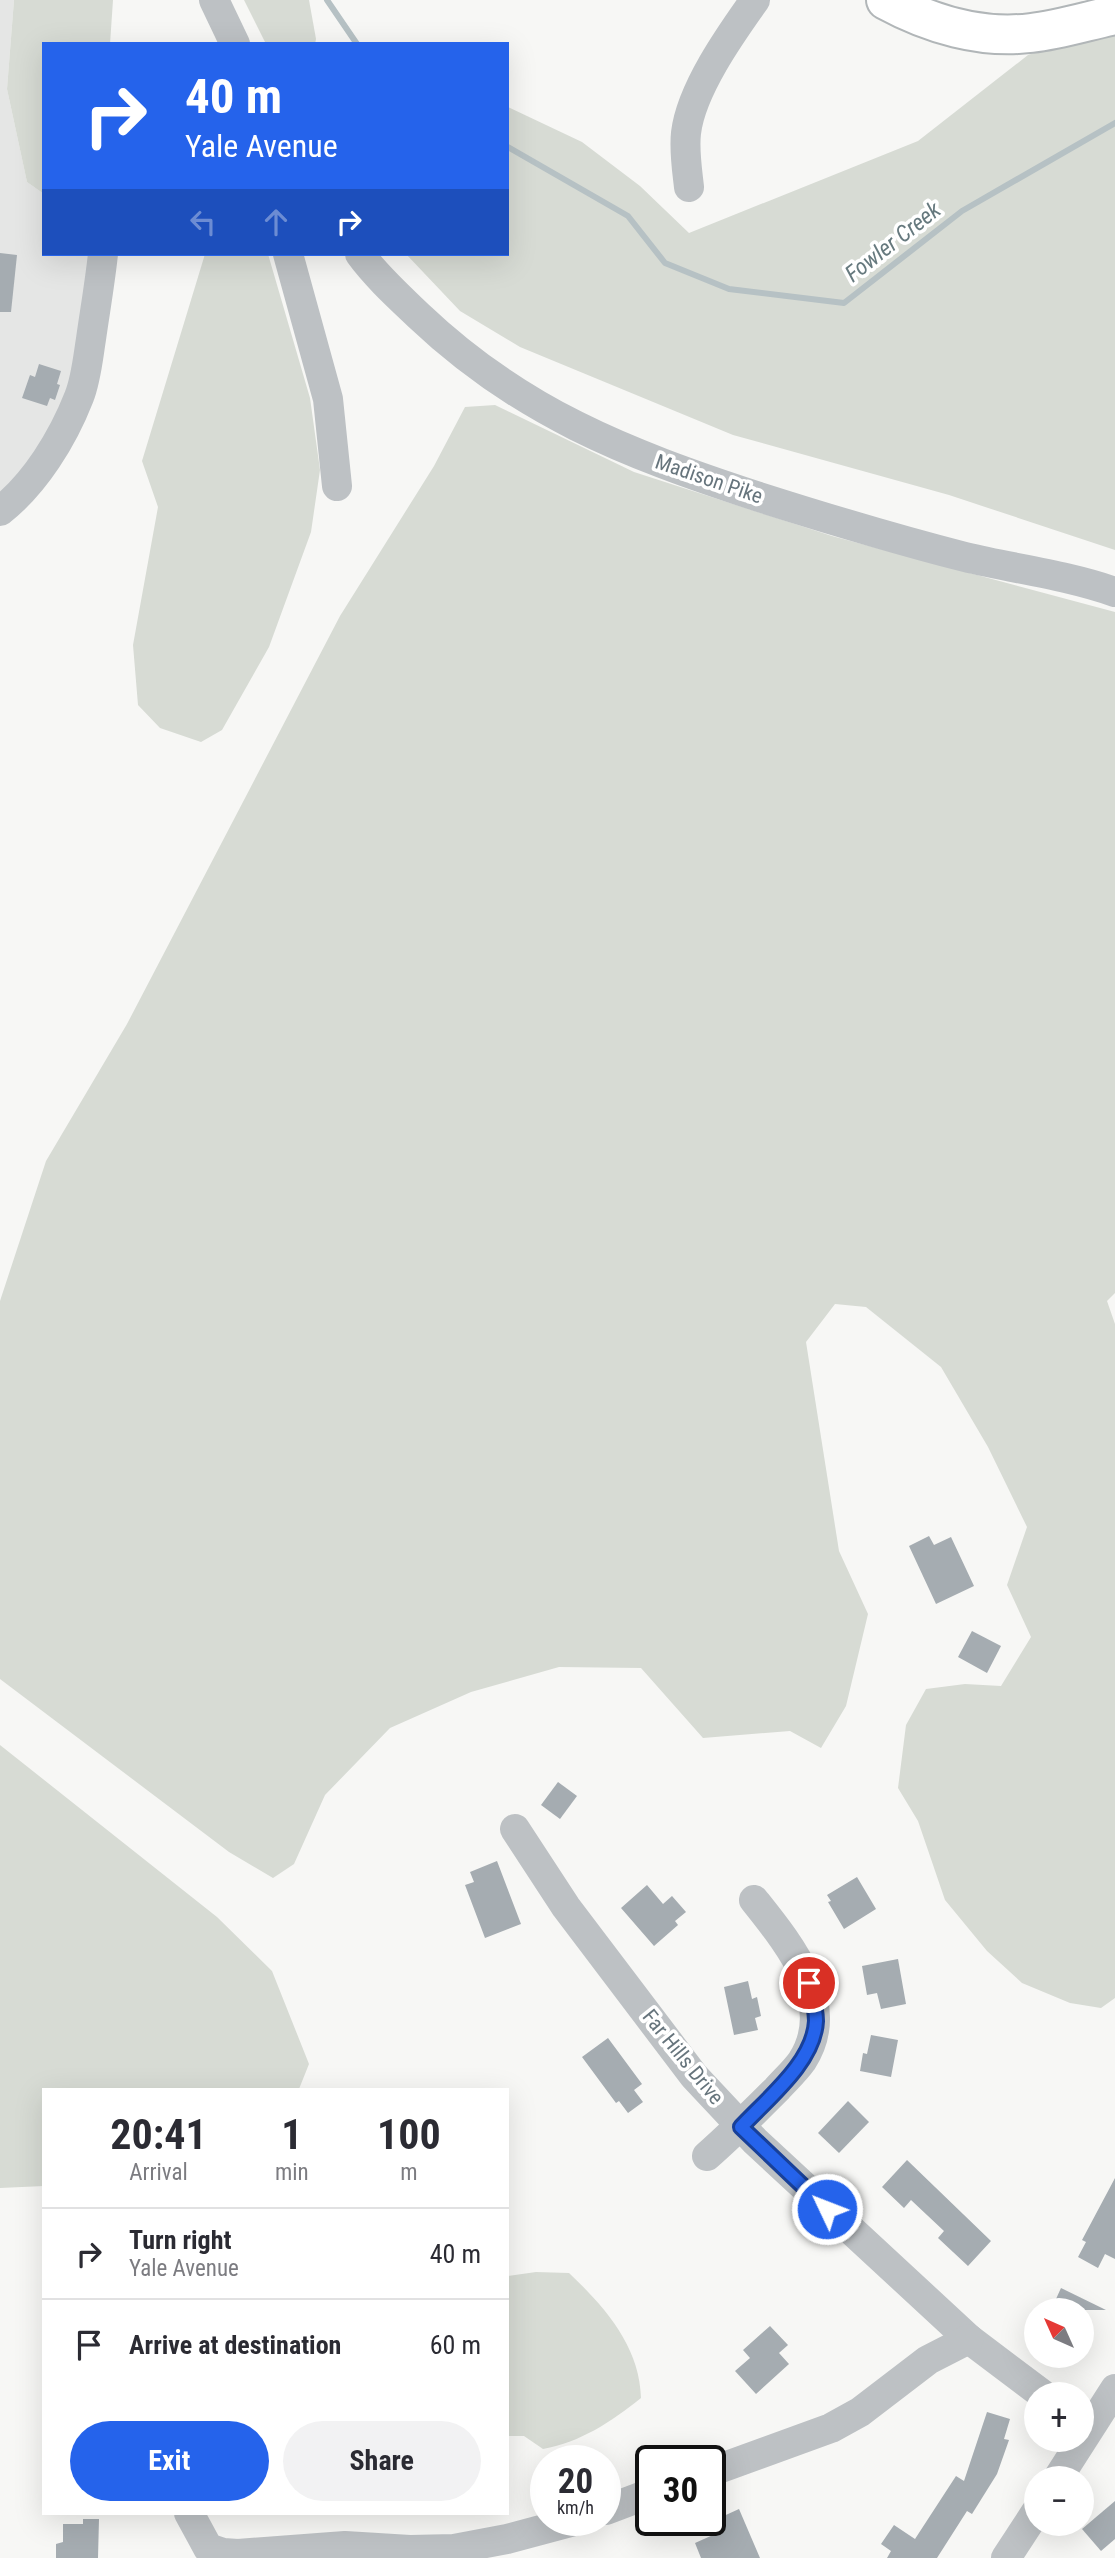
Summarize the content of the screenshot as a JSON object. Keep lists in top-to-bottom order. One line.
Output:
{"streets":{"street":["Madison Pike","Far Hills Drive"]},"water":["Fowler Creek"],"north":"top left","page":{"turn":["40 m","Yale Avenue"],"eta":["20:41","Arrival","1","min","100","m"],"list":[{"name":"Turn right","note":"Yale Avenue","value":"40 m"},{"name":"Arrive at destination","value":"60 m"}],"map_buttons":["+","−"],"buttons":["Exit","Share"],"speed":"20 km/h","limit":"30"}}
